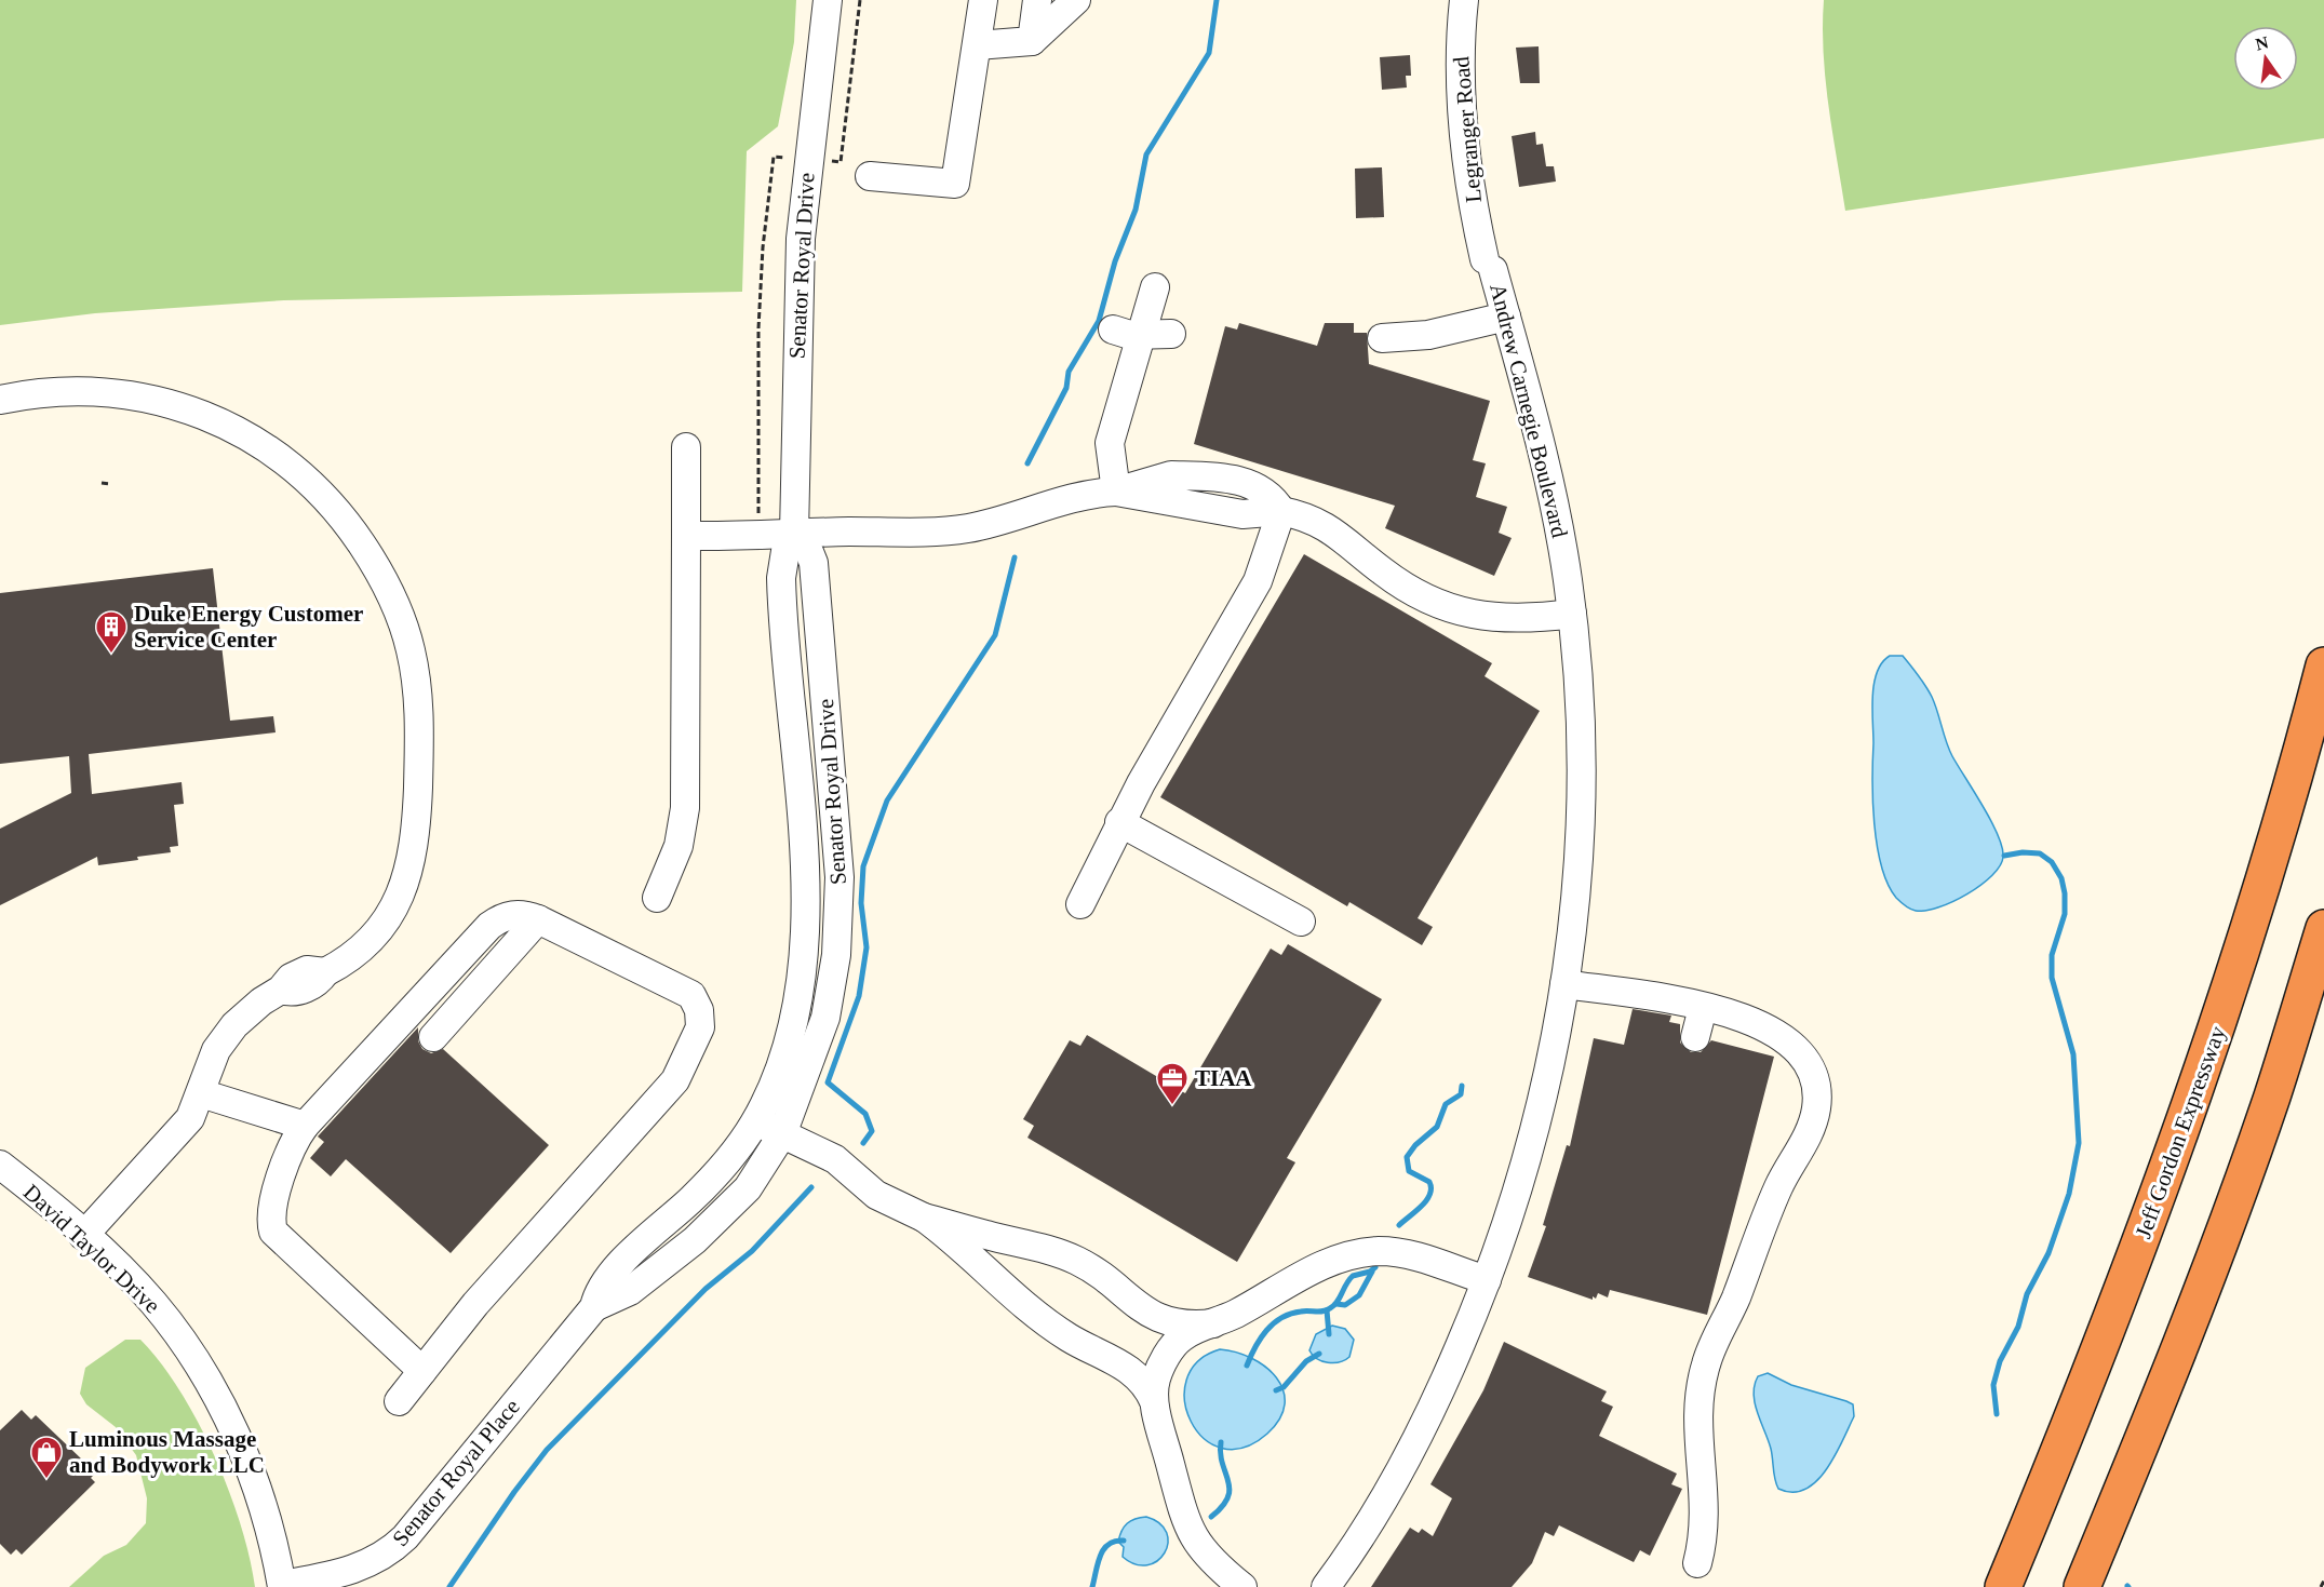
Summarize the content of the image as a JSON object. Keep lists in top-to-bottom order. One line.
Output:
{"streets":{"highway":["Jeff Gordon Expressway"],"street":["Legranger Road","Senator Royal Drive","Andrew Carnegie Boulevard","David Taylor Drive","Senator Royal Place"]},"crossings":[["Legranger Road","Andrew Carnegie Boulevard"],["Senator Royal Drive","Senator Royal Place"],["David Taylor Drive","Senator Royal Place"]],"places":{"building":["Duke Energy Customer Service Center"],"office":["TIAA"],"shop":["Luminous Massage and Bodywork LLC"]},"north":"top"}
